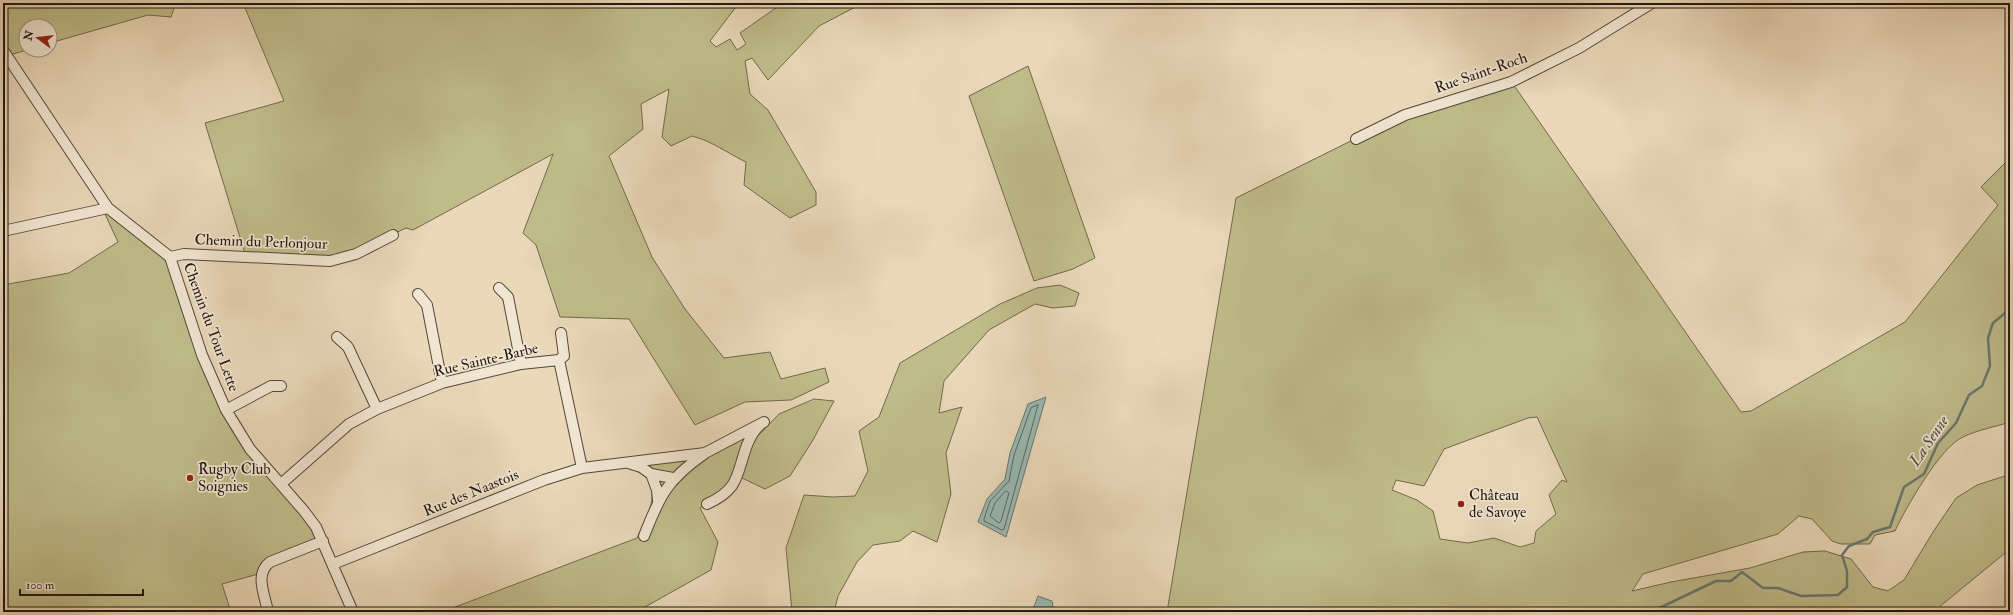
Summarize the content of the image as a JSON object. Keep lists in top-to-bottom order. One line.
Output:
{"streets":{"street":["Rue Saint-Roch","Chemin du Perlonjour","Chemin du Tour Lette","Rue Sainte-Barbe","Rue des Naastois"]},"crossings":[["Chemin du Perlonjour","Chemin du Tour Lette"],["Chemin du Tour Lette","Rue Sainte-Barbe"],["Chemin du Tour Lette","Rue des Naastois"],["Rue Sainte-Barbe","Rue des Naastois"]],"water":["La Senne"],"places":["Rugby Club Soignies","Château de Savoye"],"scale_bar":"100 m","north":"left"}
